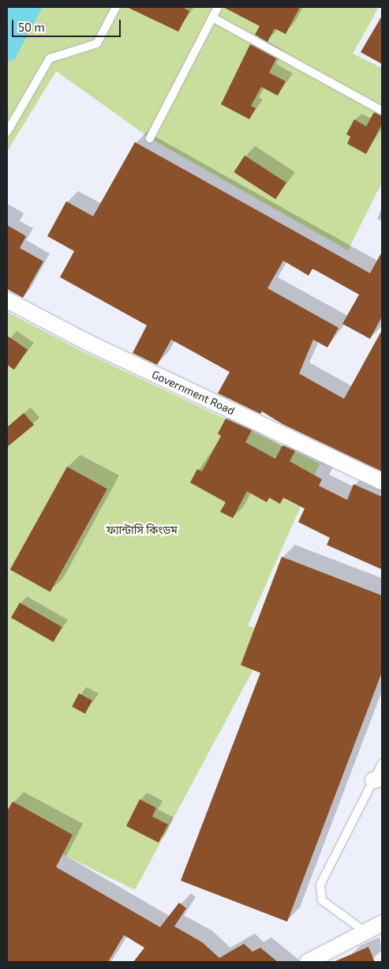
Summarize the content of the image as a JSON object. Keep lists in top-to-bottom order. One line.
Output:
{"streets":{"street":["Government Road"]},"parks":["ফ্যান্টাসি কিংডম"],"scale_bar":"50 m"}
